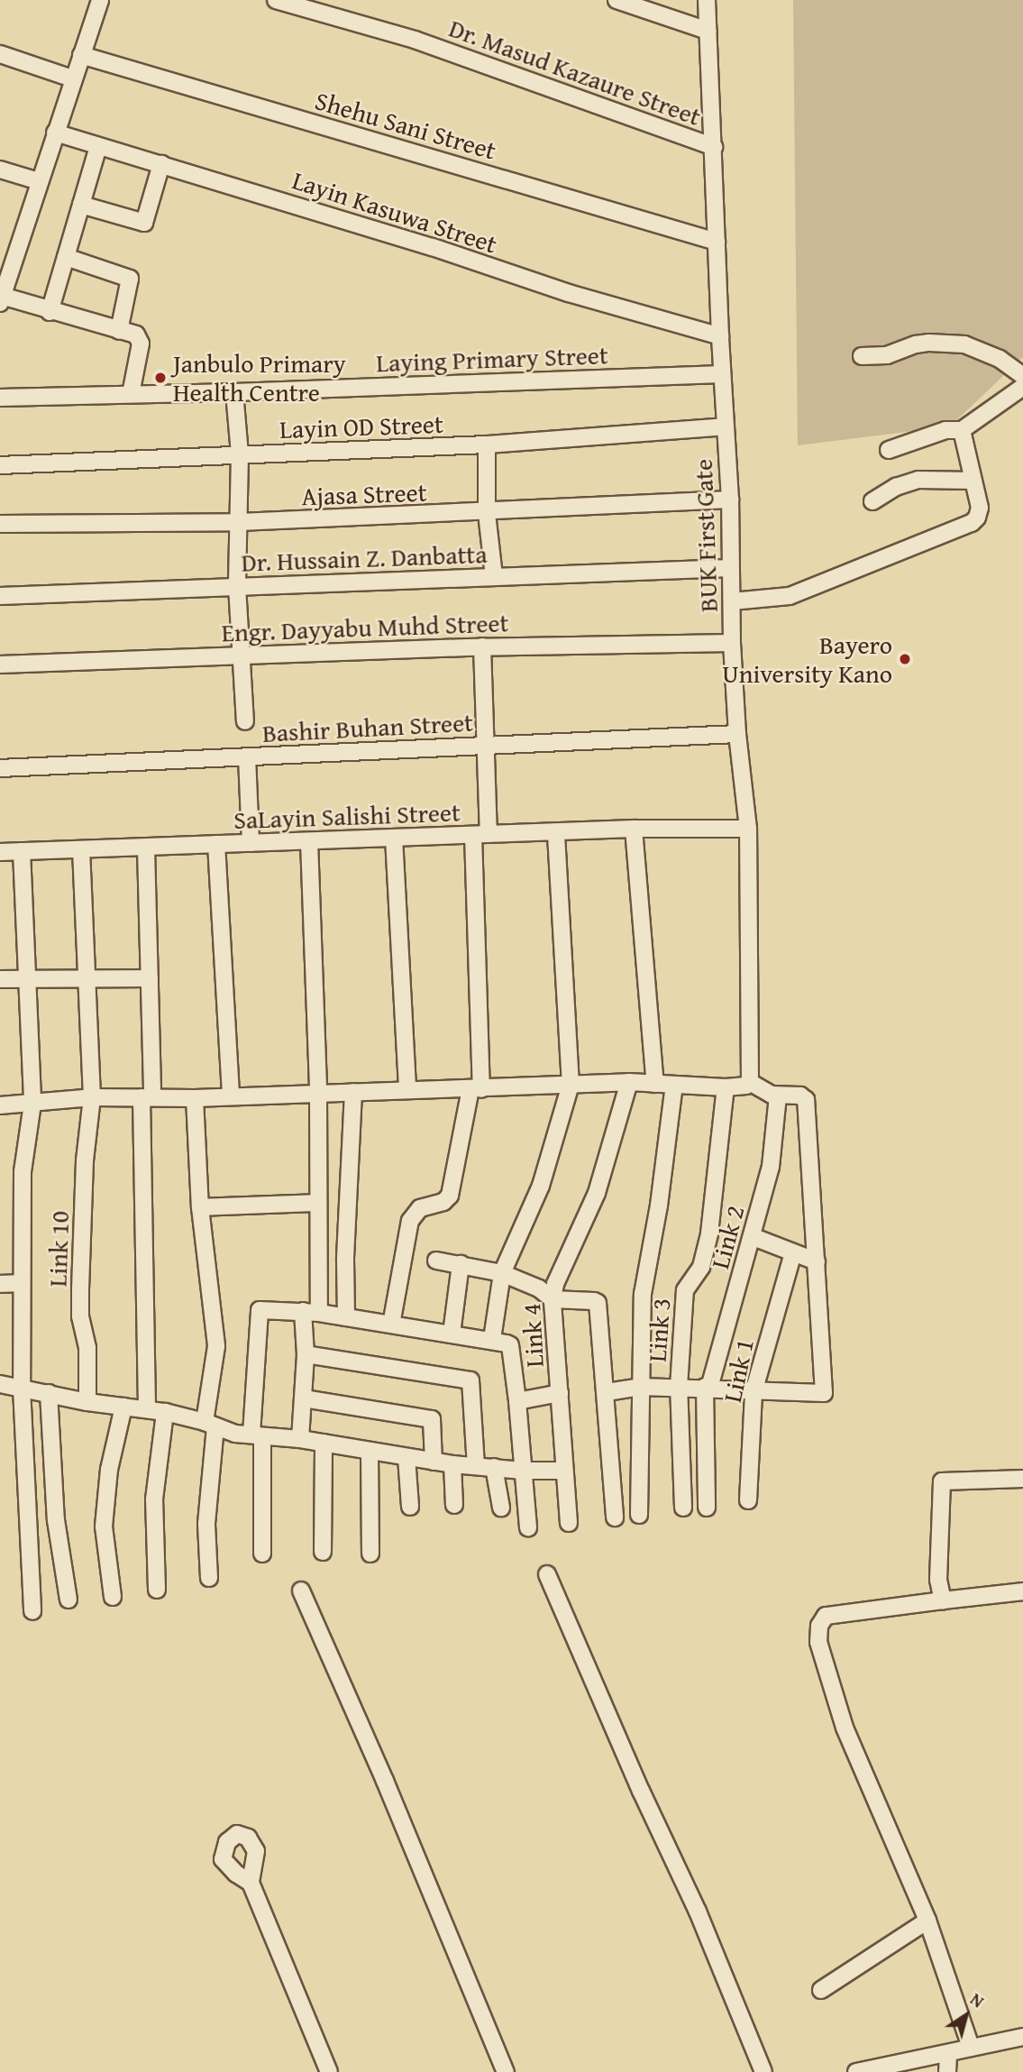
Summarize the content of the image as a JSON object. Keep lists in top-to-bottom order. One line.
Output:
{"streets":{"street":["Dr. Masud Kazaure Street","Shehu Sani Street","Layin Kasuwa Street","Laying Primary Street","Layin OD Street","Ajasa Street","BUK First Gate","Dr. Hussain Z. Danbatta","Engr. Dayyabu Muhd Street","Bashir Buhan Street","SaLayin Salishi Street","Link 2","Link 10","Link 3","Link 4","Link 1"]},"crossings":[["Dr. Masud Kazaure Street","BUK First Gate"],["Shehu Sani Street","BUK First Gate"],["Layin Kasuwa Street","BUK First Gate"],["Laying Primary Street","BUK First Gate"],["Layin OD Street","BUK First Gate"],["Ajasa Street","BUK First Gate"],["BUK First Gate","Dr. Hussain Z. Danbatta"],["BUK First Gate","Engr. Dayyabu Muhd Street"],["BUK First Gate","Bashir Buhan Street"],["BUK First Gate","SaLayin Salishi Street"],["SaLayin Salishi Street","Link 10"]],"places":["Janbulo Primary Health Centre","Bayero University Kano"],"north":"top right"}
